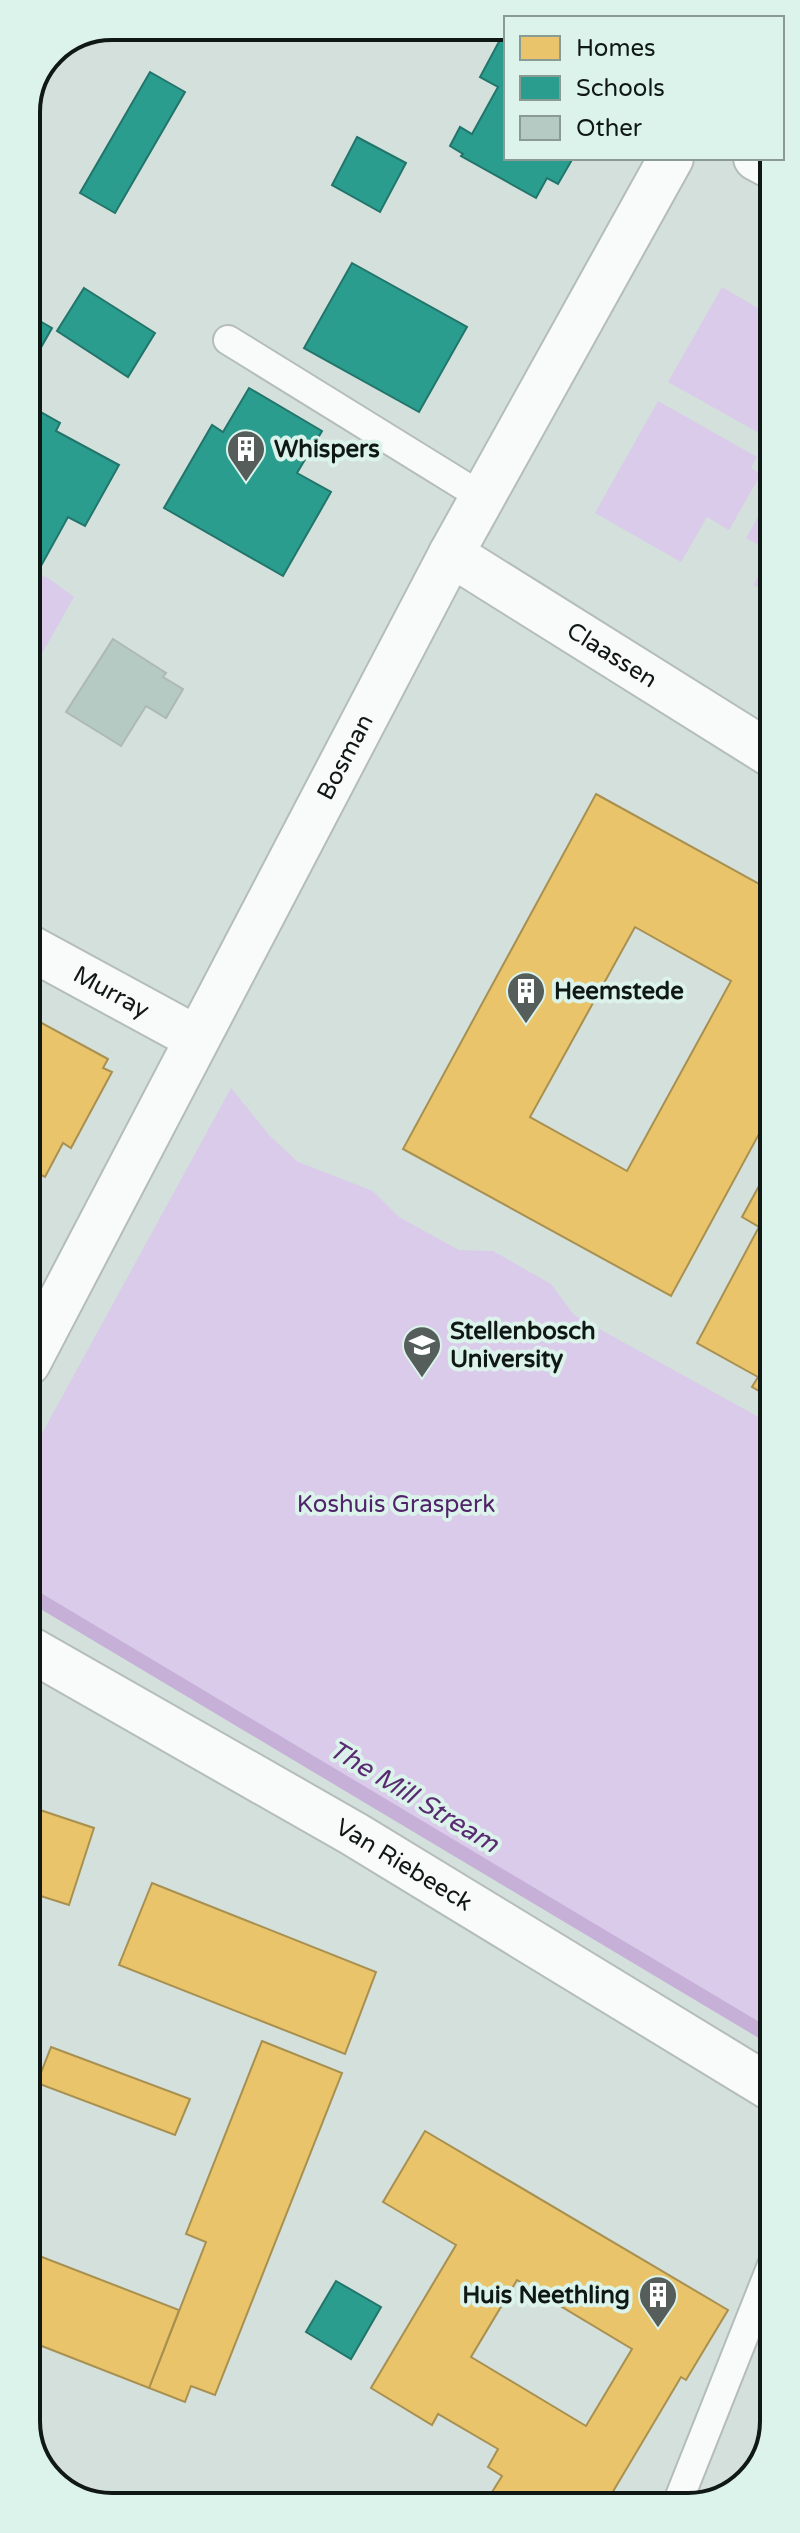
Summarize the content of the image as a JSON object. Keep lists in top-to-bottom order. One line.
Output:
{"streets":{"street":["Claassen","Bosman","Murray","Van Riebeeck"]},"crossings":[["Claassen","Bosman"],["Bosman","Murray"]],"water":["The Mill Stream"],"parks":["Koshuis Grasperk"],"places":{"building":["Whispers","Heemstede","Huis Neethling"],"school or university":["Stellenbosch University"]},"legend":["Homes","Schools","Other"]}
